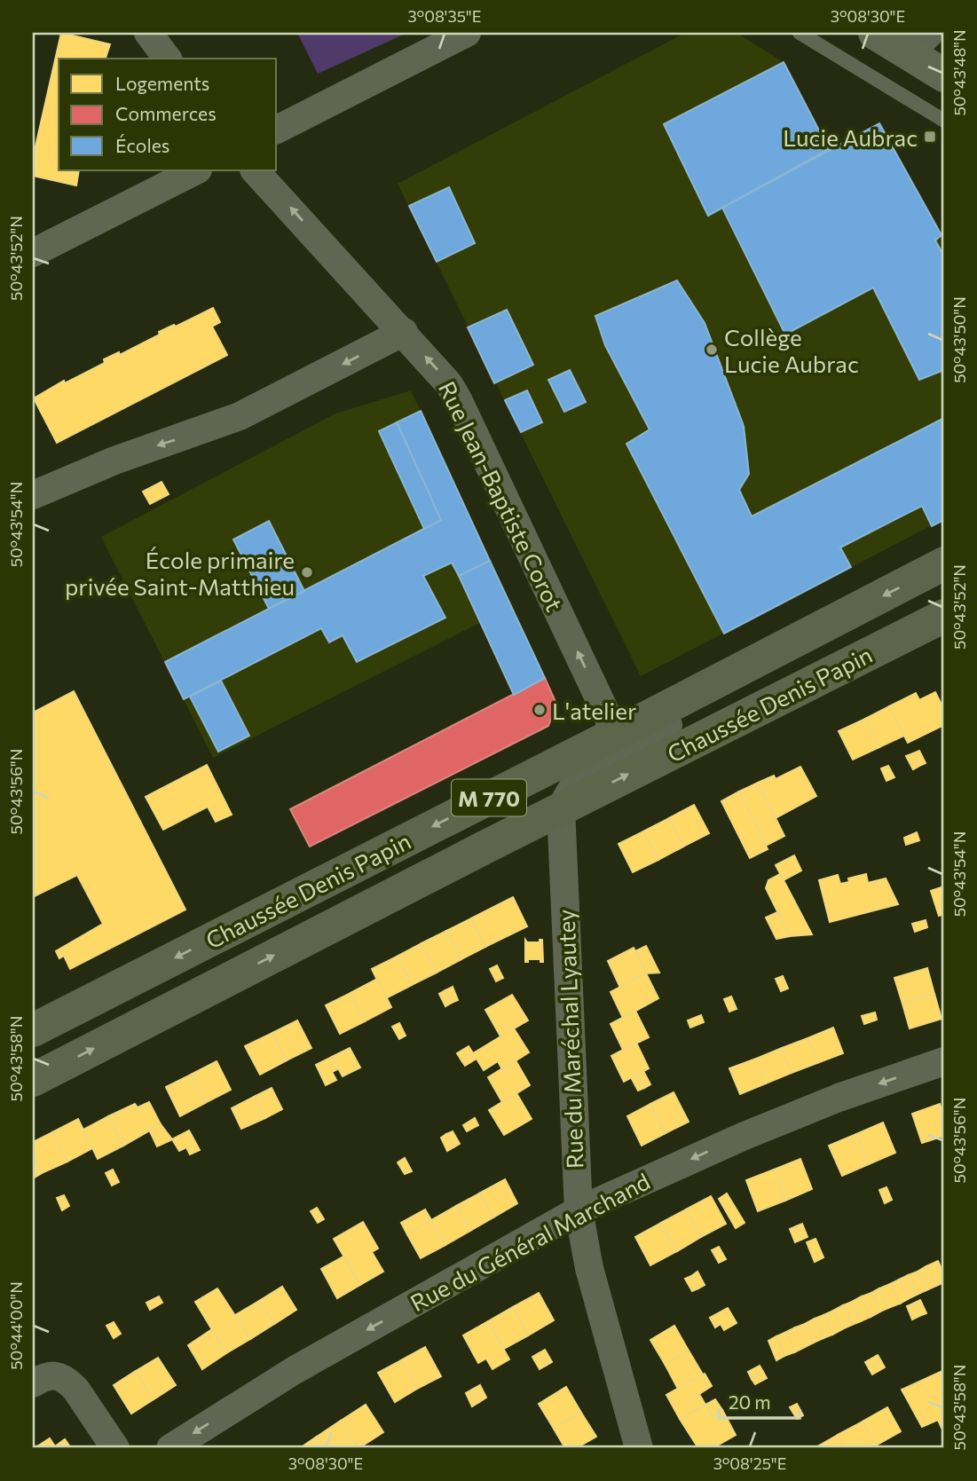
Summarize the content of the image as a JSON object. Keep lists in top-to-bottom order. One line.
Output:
{"streets":{"main road":["Chaussée Denis Papin","M 770"],"street":["Rue Jean-Baptiste Corot","Rue du Maréchal Lyautey","Rue du Général Marchand"]},"crossings":[["Rue Jean-Baptiste Corot","Chaussée Denis Papin"],["Chaussée Denis Papin","Rue du Maréchal Lyautey"],["Rue du Maréchal Lyautey","Rue du Général Marchand"]],"one_way":["Rue Jean-Baptiste Corot","Rue du Général Marchand"],"places":{"transit":["Lucie Aubrac"],"other":["Collège Lucie Aubrac","École primaire privée Saint-Matthieu","L'atelier"]},"legend":["Logements","Commerces","Écoles"],"scale_bar":"20 m","coordinates":["3°08'35\"E","3°08'30\"E","50°43'48\"N","50°43'52\"N","50°43'50\"N","50°43'54\"N","50°43'56\"N","50°43'58\"N","50°44'00\"N","3°08'25\"E"]}
